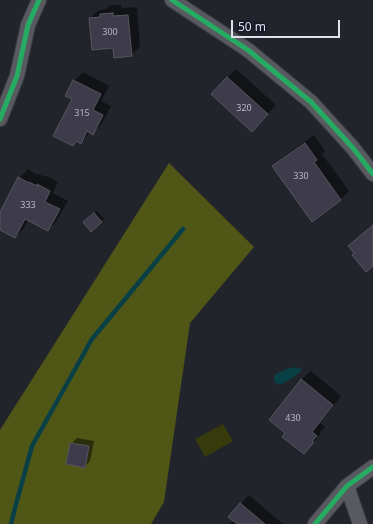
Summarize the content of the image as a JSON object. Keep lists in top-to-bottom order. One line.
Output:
{"house_numbers":["300","320","315","330","333","430"],"scale_bar":"50 m"}
